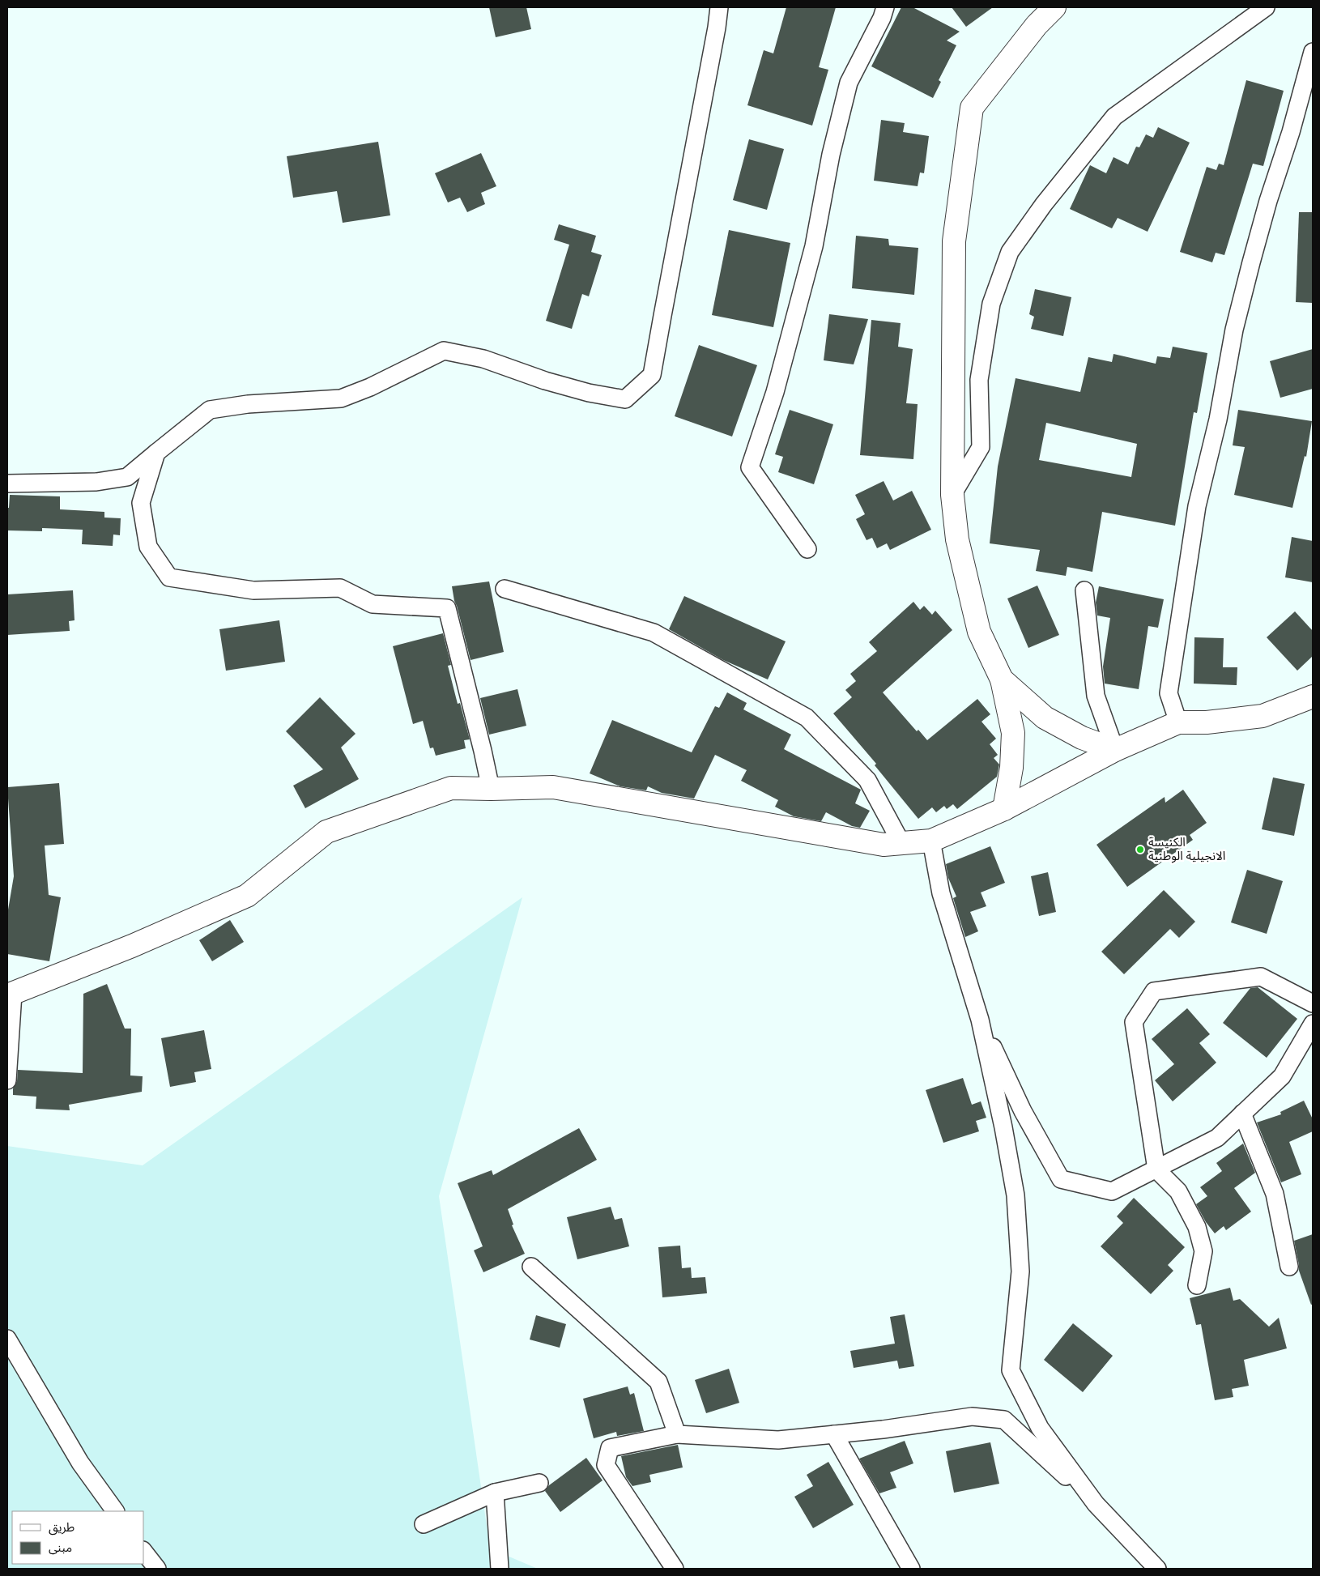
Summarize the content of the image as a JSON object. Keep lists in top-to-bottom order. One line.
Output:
{"places":["الكنيسة الانجيلية الوطنية"],"legend":["طريق","مبنى"]}
